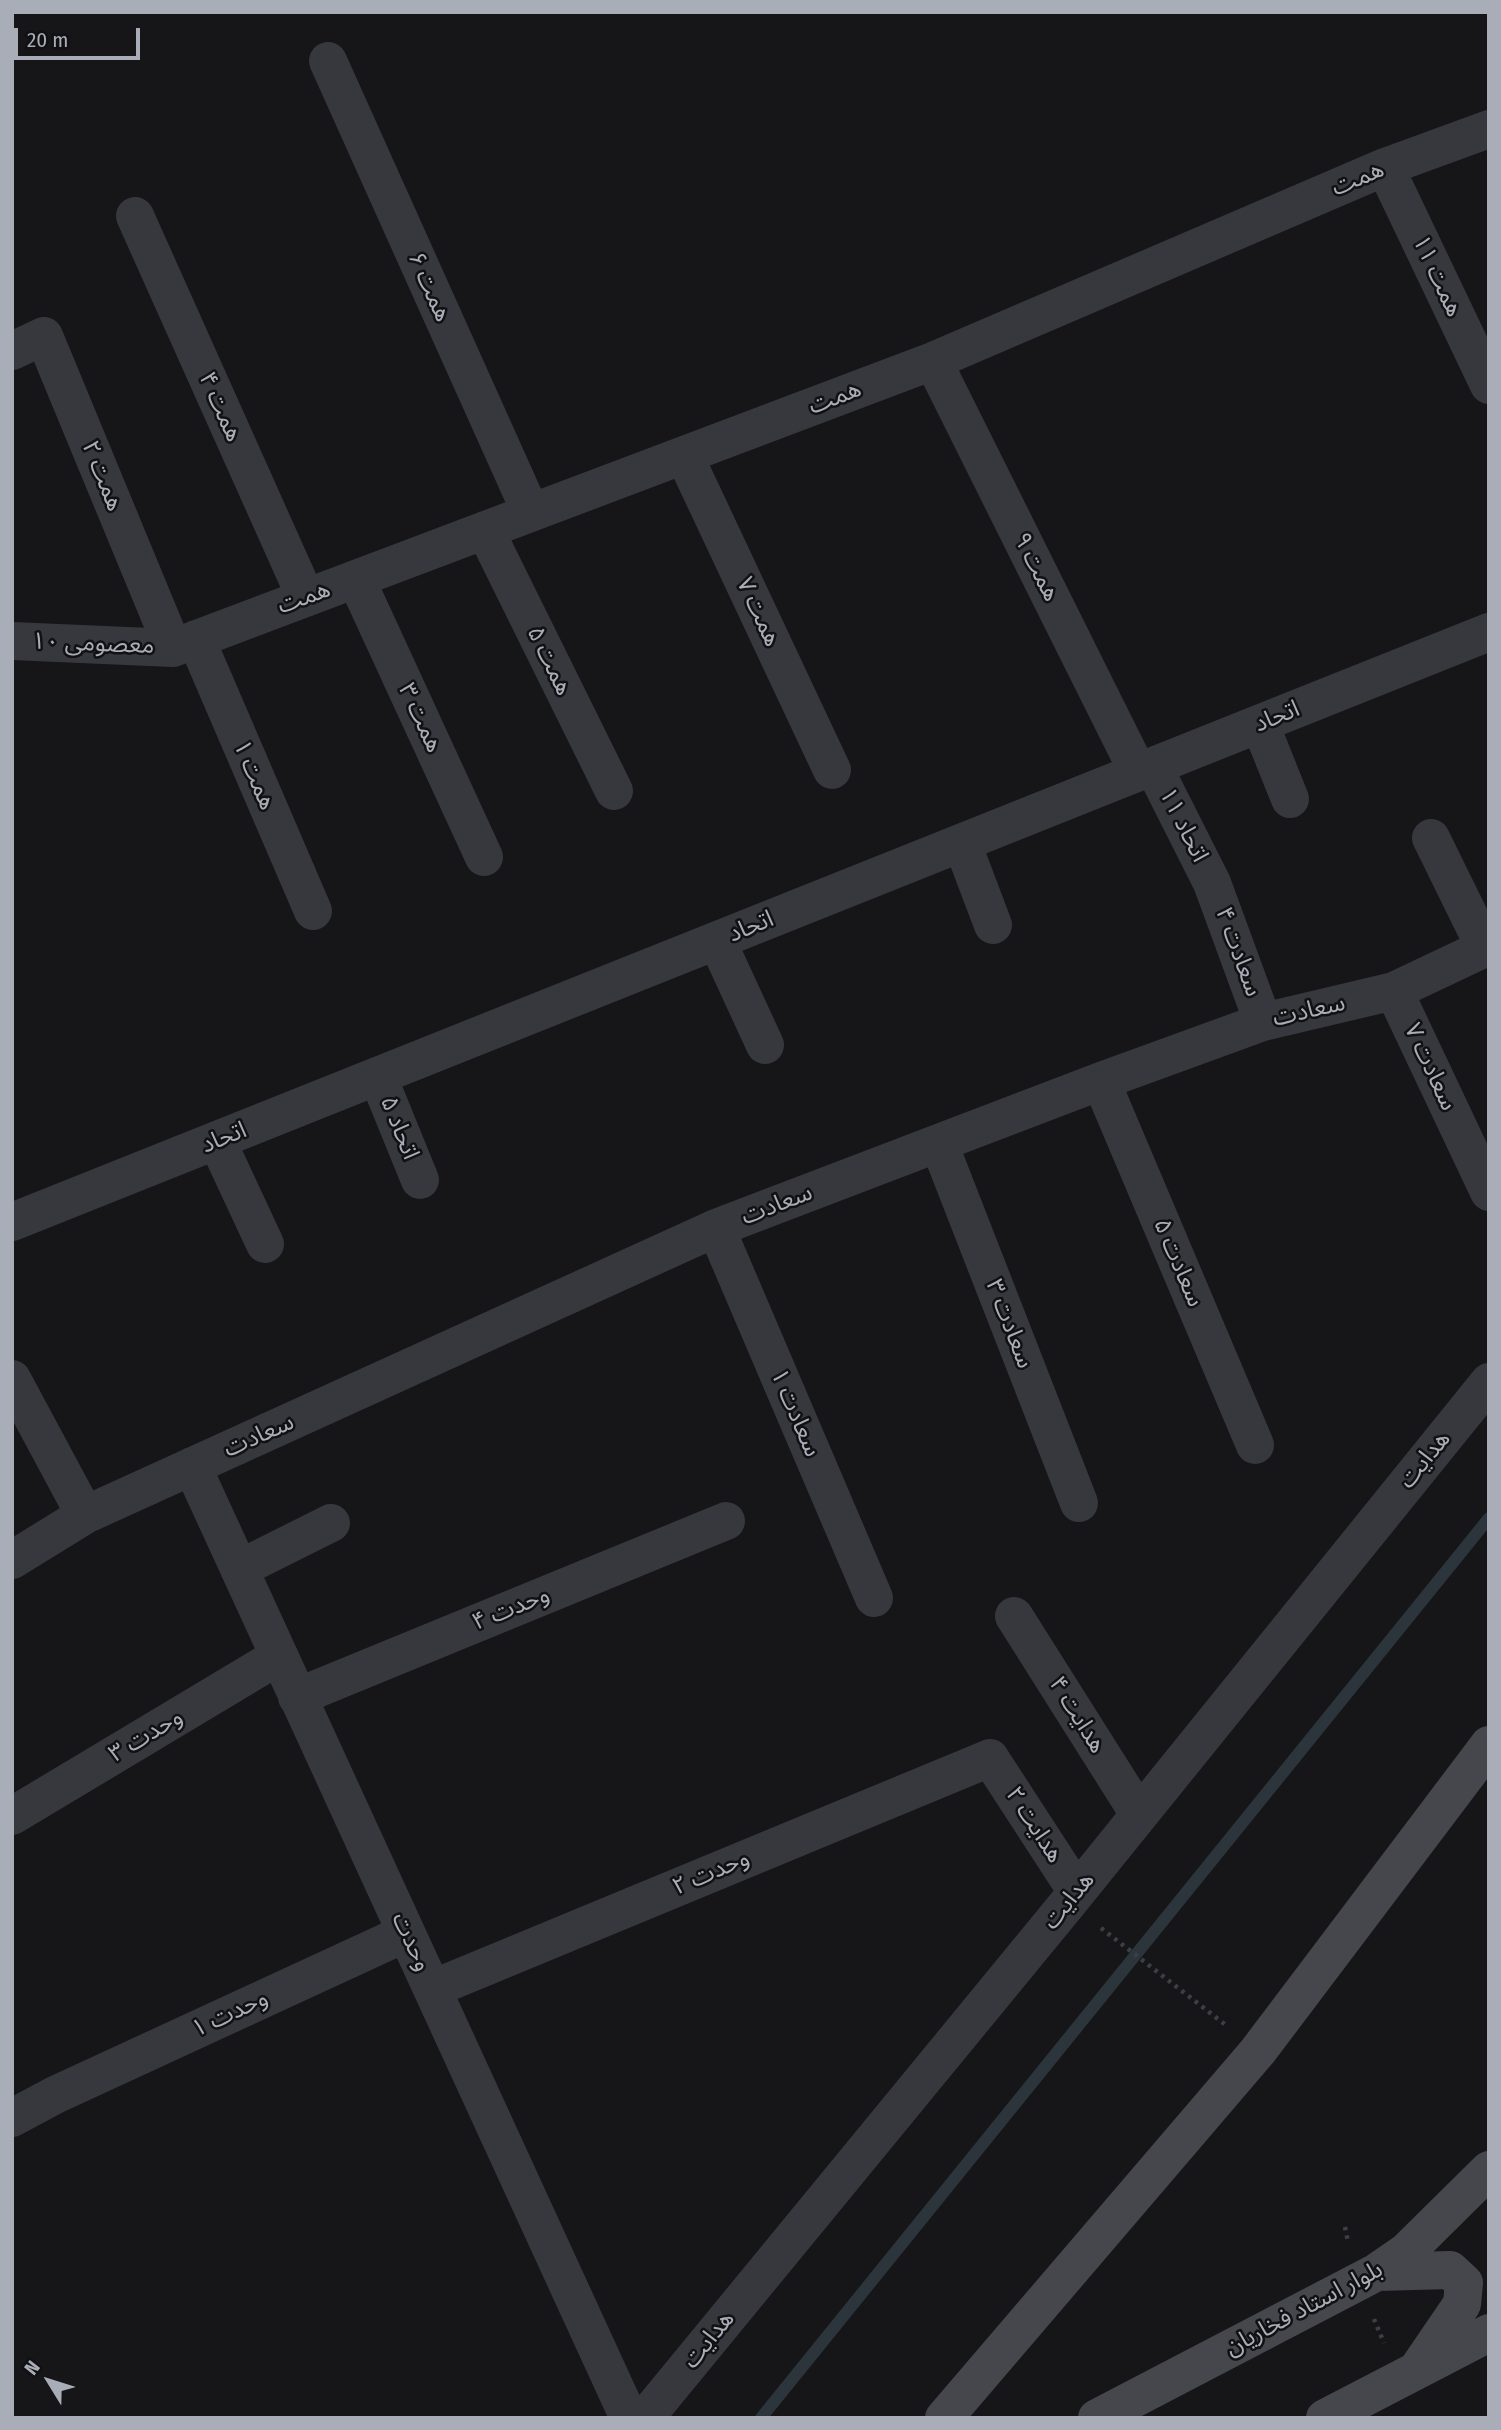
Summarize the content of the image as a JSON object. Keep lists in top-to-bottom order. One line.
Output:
{"streets":{"street":["همت","همت ۱۱","همت ۶","همت ۴","همت ۲","همت ۹","همت ۷","معصومی ۱۰","همت ۵","اتحاد","همت ۳","همت ۱","اتحاد ۱۱","سعادت ۴","سعادت","سعادت ۷","اتحاد ۵","سعادت ۵","سعادت ۳","سعادت ۱","هدایت","وحدت ۴","هدایت ۴","وحدت ۳","هدایت ۲","وحدت ۲","وحدت","وحدت ۱","بلوار استاد فخاریان"]},"crossings":[["همت","همت ۱۱"],["همت","همت ۶"],["همت","همت ۴"],["همت","همت ۲"],["همت","همت ۹"],["همت","همت ۷"],["همت","معصومی ۱۰"],["همت","همت ۵"],["همت","همت ۳"],["همت","همت ۱"],["همت ۲","معصومی ۱۰"],["همت ۲","همت ۱"],["همت ۹","اتحاد"],["همت ۹","اتحاد ۱۱"],["معصومی ۱۰","همت ۱"],["اتحاد","اتحاد ۱۱"],["اتحاد","اتحاد ۵"],["اتحاد ۱۱","سعادت ۴"],["سعادت ۴","سعادت"],["سعادت","سعادت ۷"],["سعادت","سعادت ۵"],["سعادت","سعادت ۳"],["سعادت","سعادت ۱"],["سعادت","وحدت"],["هدایت","هدایت ۴"],["هدایت","هدایت ۲"],["وحدت ۴","وحدت"],["وحدت ۳","وحدت"],["هدایت ۲","وحدت ۲"],["وحدت ۲","وحدت"],["وحدت","وحدت ۱"]],"scale_bar":"20 m","north":"top left"}
